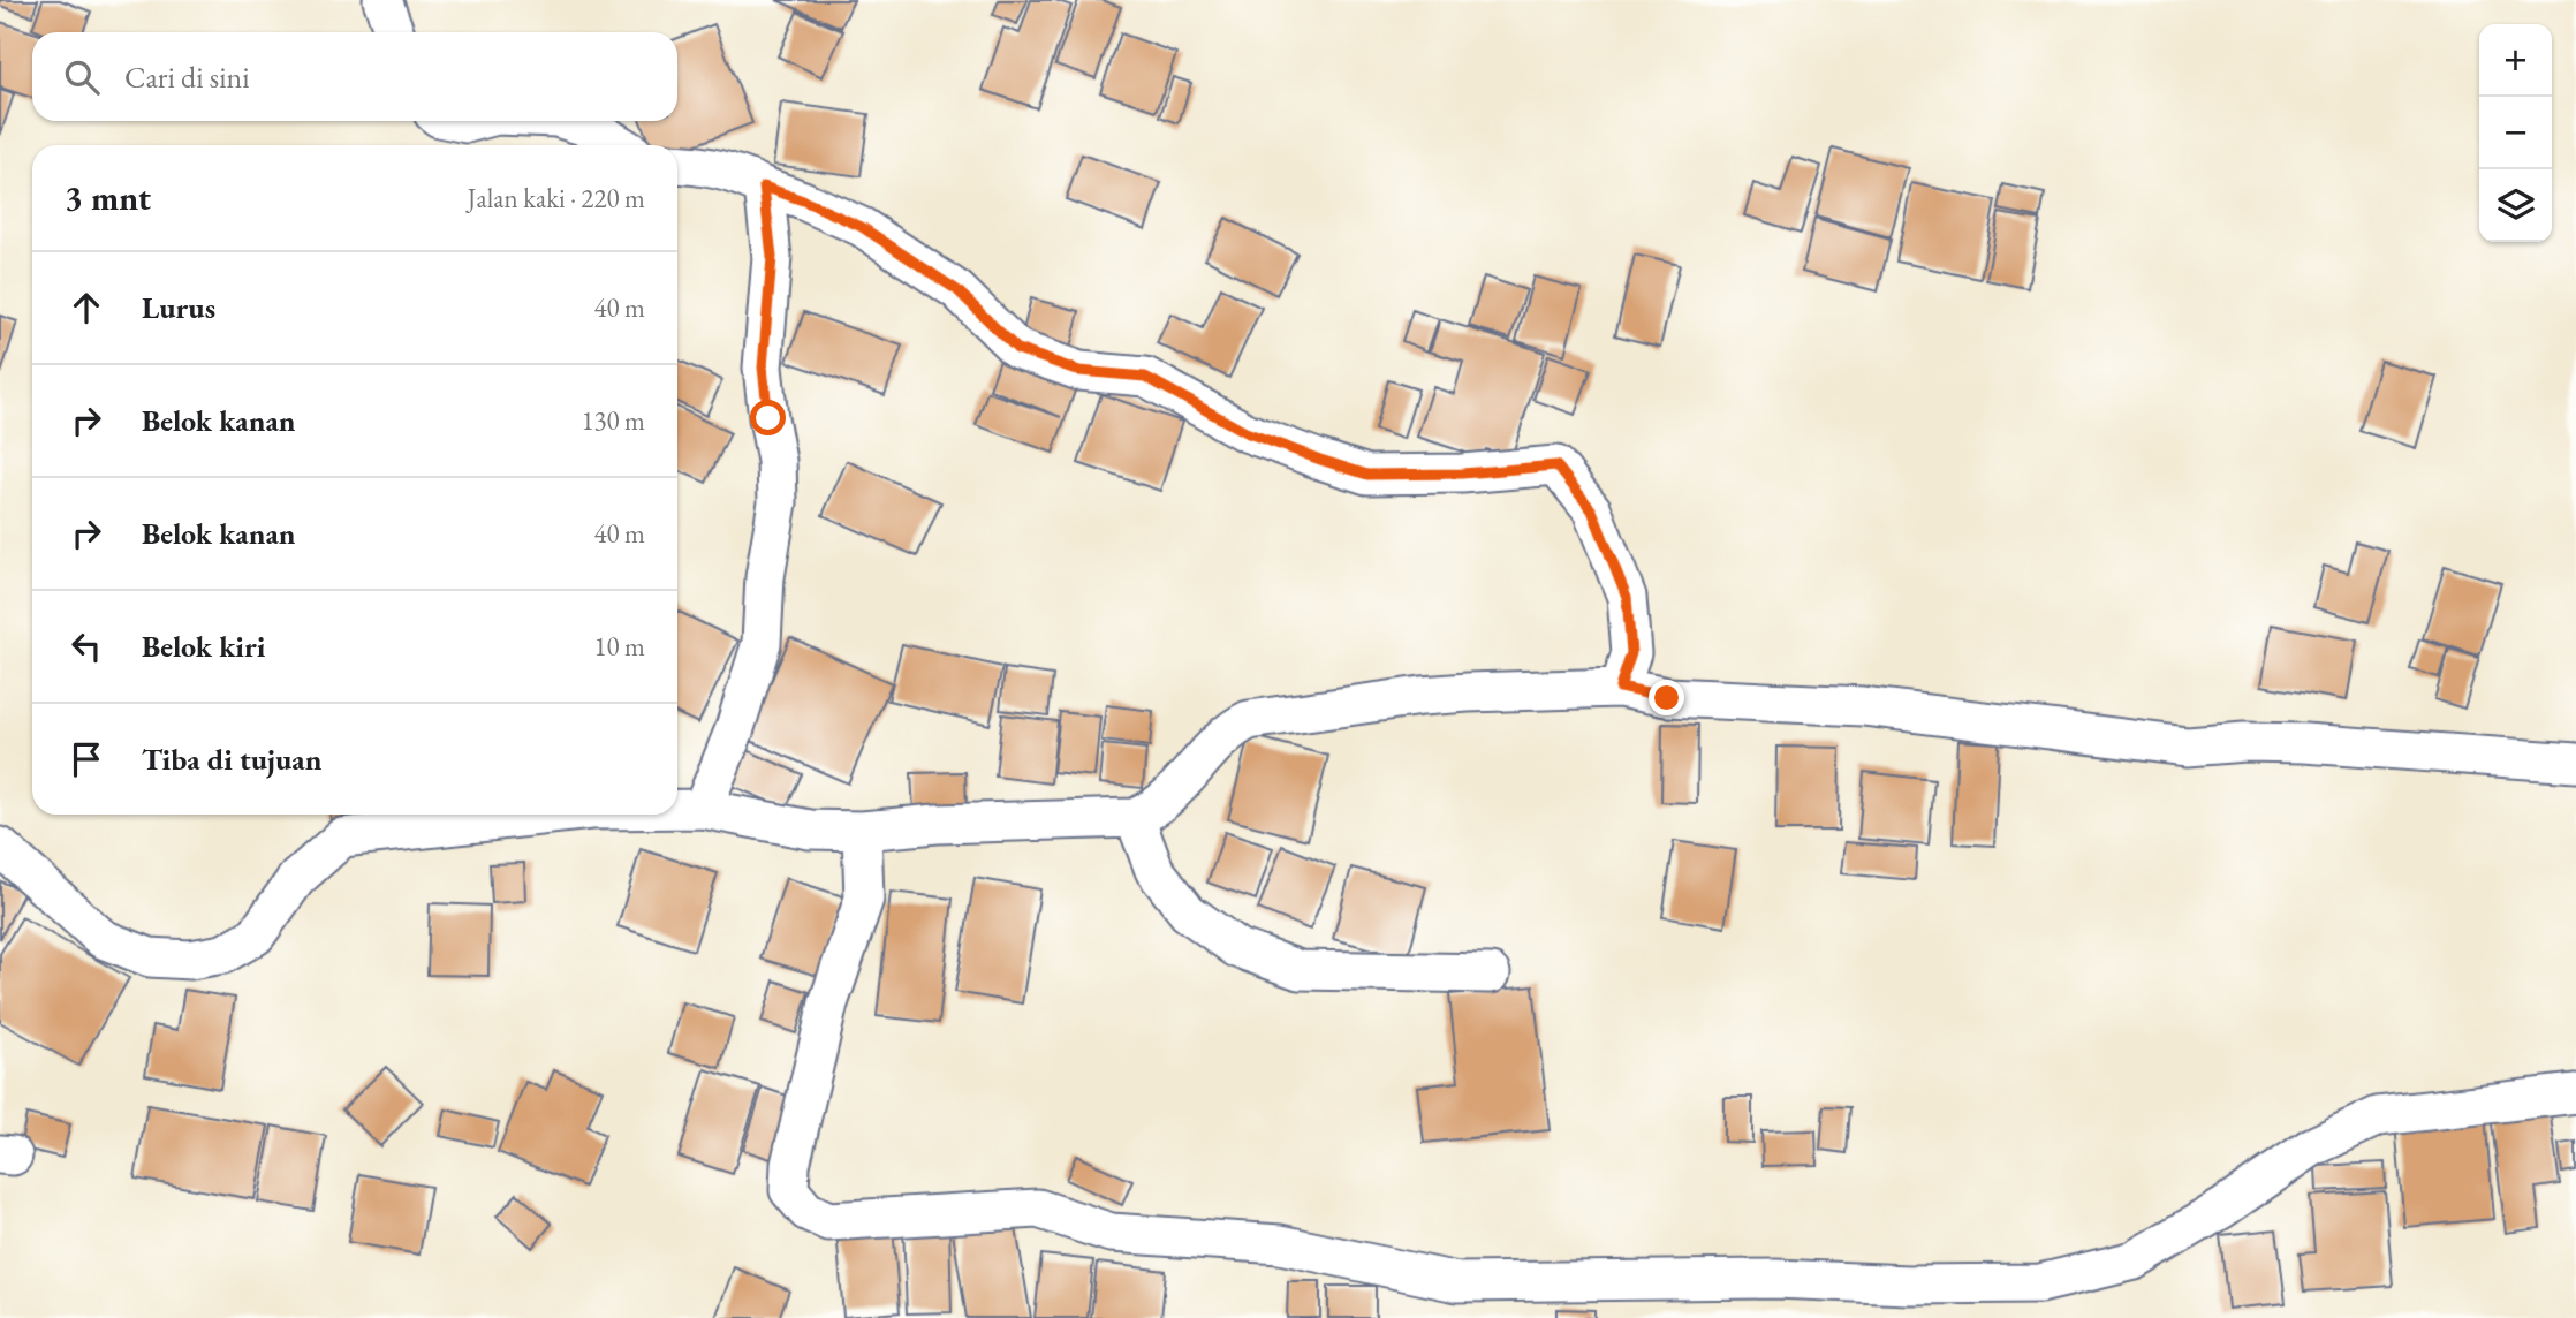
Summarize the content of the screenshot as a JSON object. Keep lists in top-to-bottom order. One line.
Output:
{"page":{"map_buttons":["+","−"],"search":"Cari di sini","heading":["3 mnt","Jalan kaki · 220 m"],"list":[["Lurus","40 m"],["Belok kanan","130 m"],["Belok kanan","40 m"],["Belok kiri","10 m"],"Tiba di tujuan"]}}
